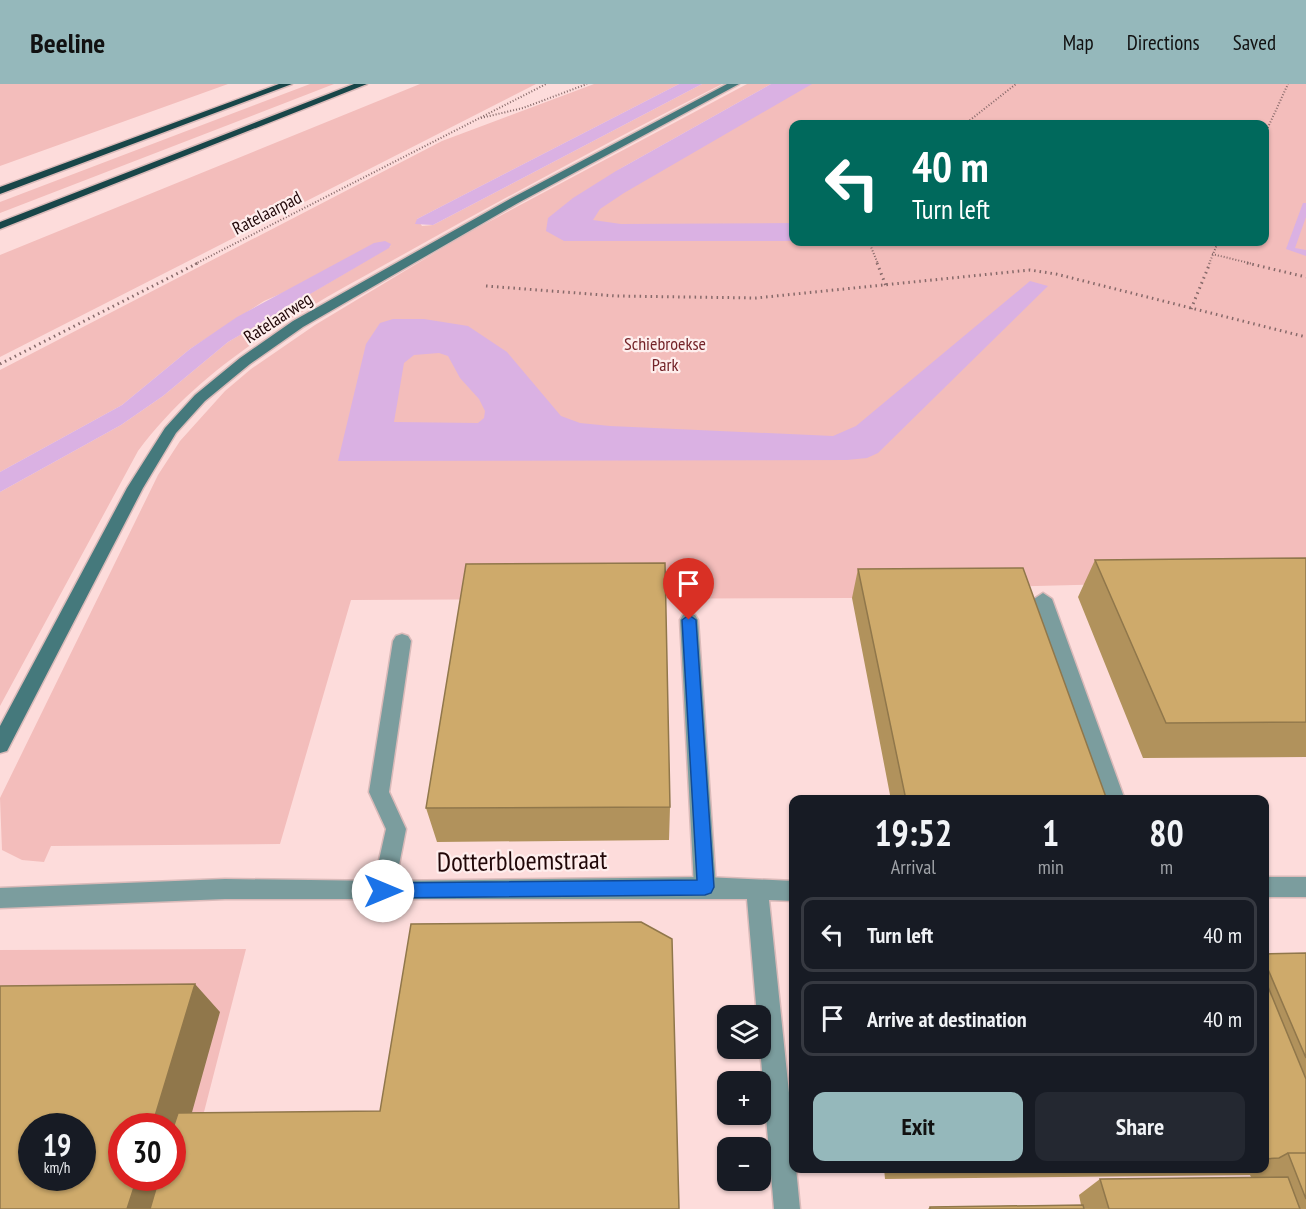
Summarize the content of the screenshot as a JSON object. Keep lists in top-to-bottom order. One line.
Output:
{"streets":{"street":["Ratelaarweg","Dotterbloemstraat"],"path":["Ratelaarpad"]},"parks":["Schiebroekse Park"],"page":{"header":"Beeline","nav":["Map","Directions","Saved"],"turn":["40 m","Turn left"],"eta":["19:52","Arrival","1","min","80","m"],"list":[{"name":"Turn left","value":"40 m"},{"name":"Arrive at destination","value":"40 m"}],"map_buttons":["+","−"],"buttons":["Exit","Share"],"speed":"19 km/h","limit":"30"}}
